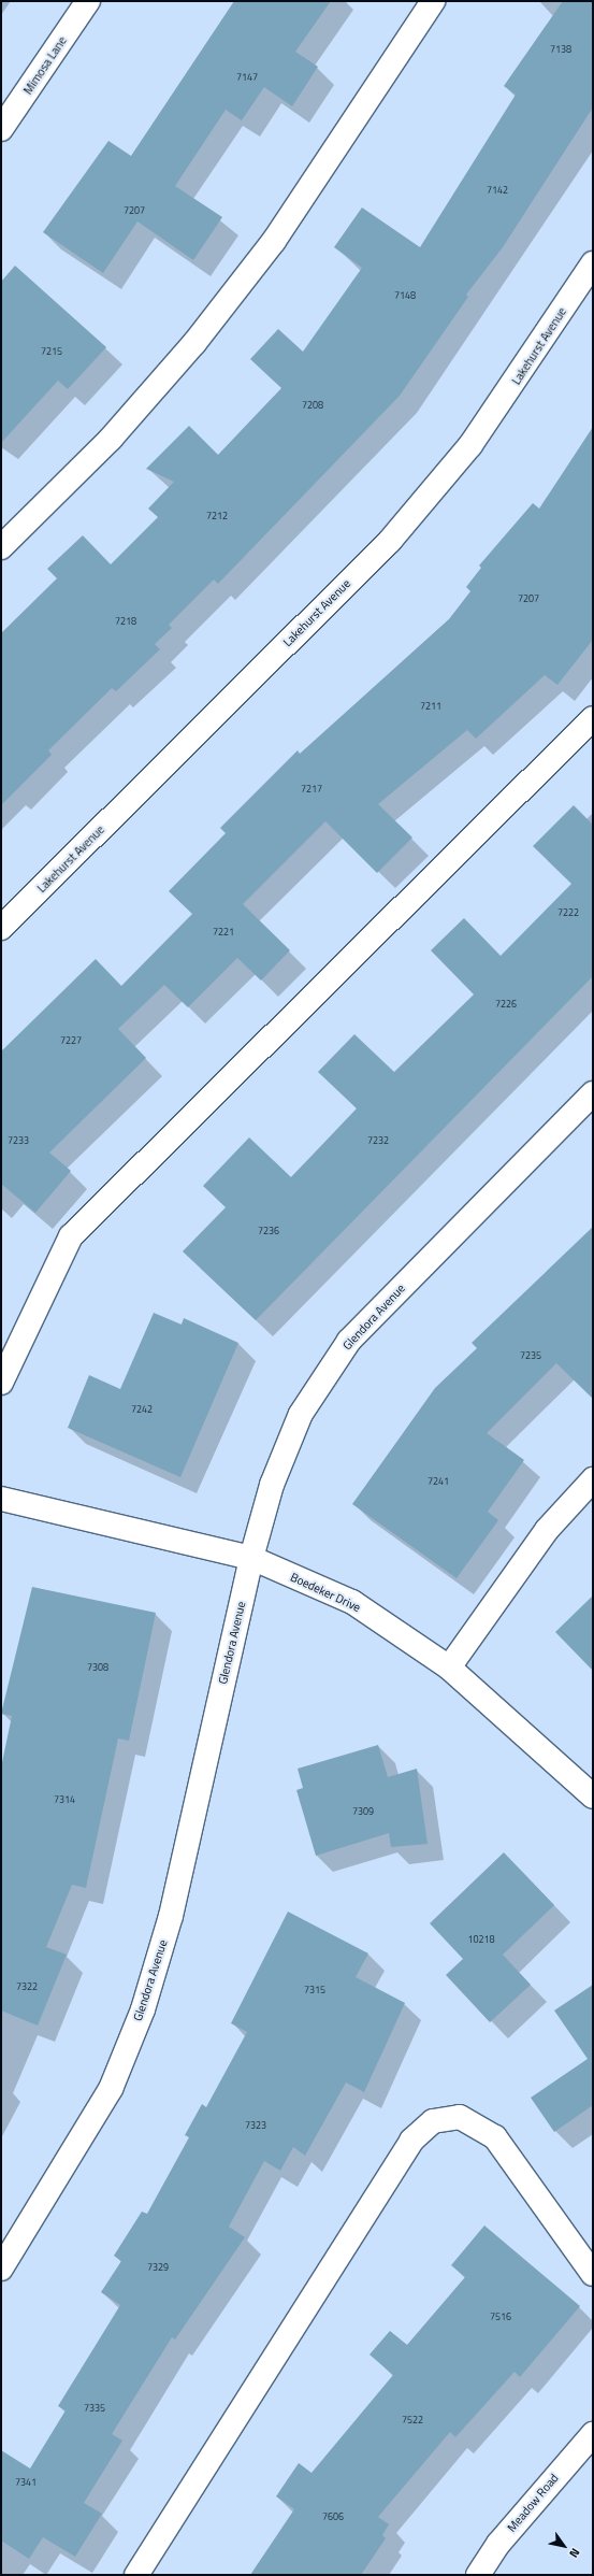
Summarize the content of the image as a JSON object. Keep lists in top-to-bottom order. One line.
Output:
{"streets":{"street":["Mimosa Lane","Lakehurst Avenue","Glendora Avenue","Boedeker Drive","Meadow Road"]},"crossings":[["Glendora Avenue","Boedeker Drive"]],"house_numbers":["7138","7147","7142","7207","7148","7215","7208","7212","7207","7218","7211","7217","7222","7221","7226","7227","7233","7232","7236","7235","7242","7241","7308","7314","7309","10218","7322","7315","7323","7329","7516","7335","7522","7341","7606"],"north":"bottom right"}
